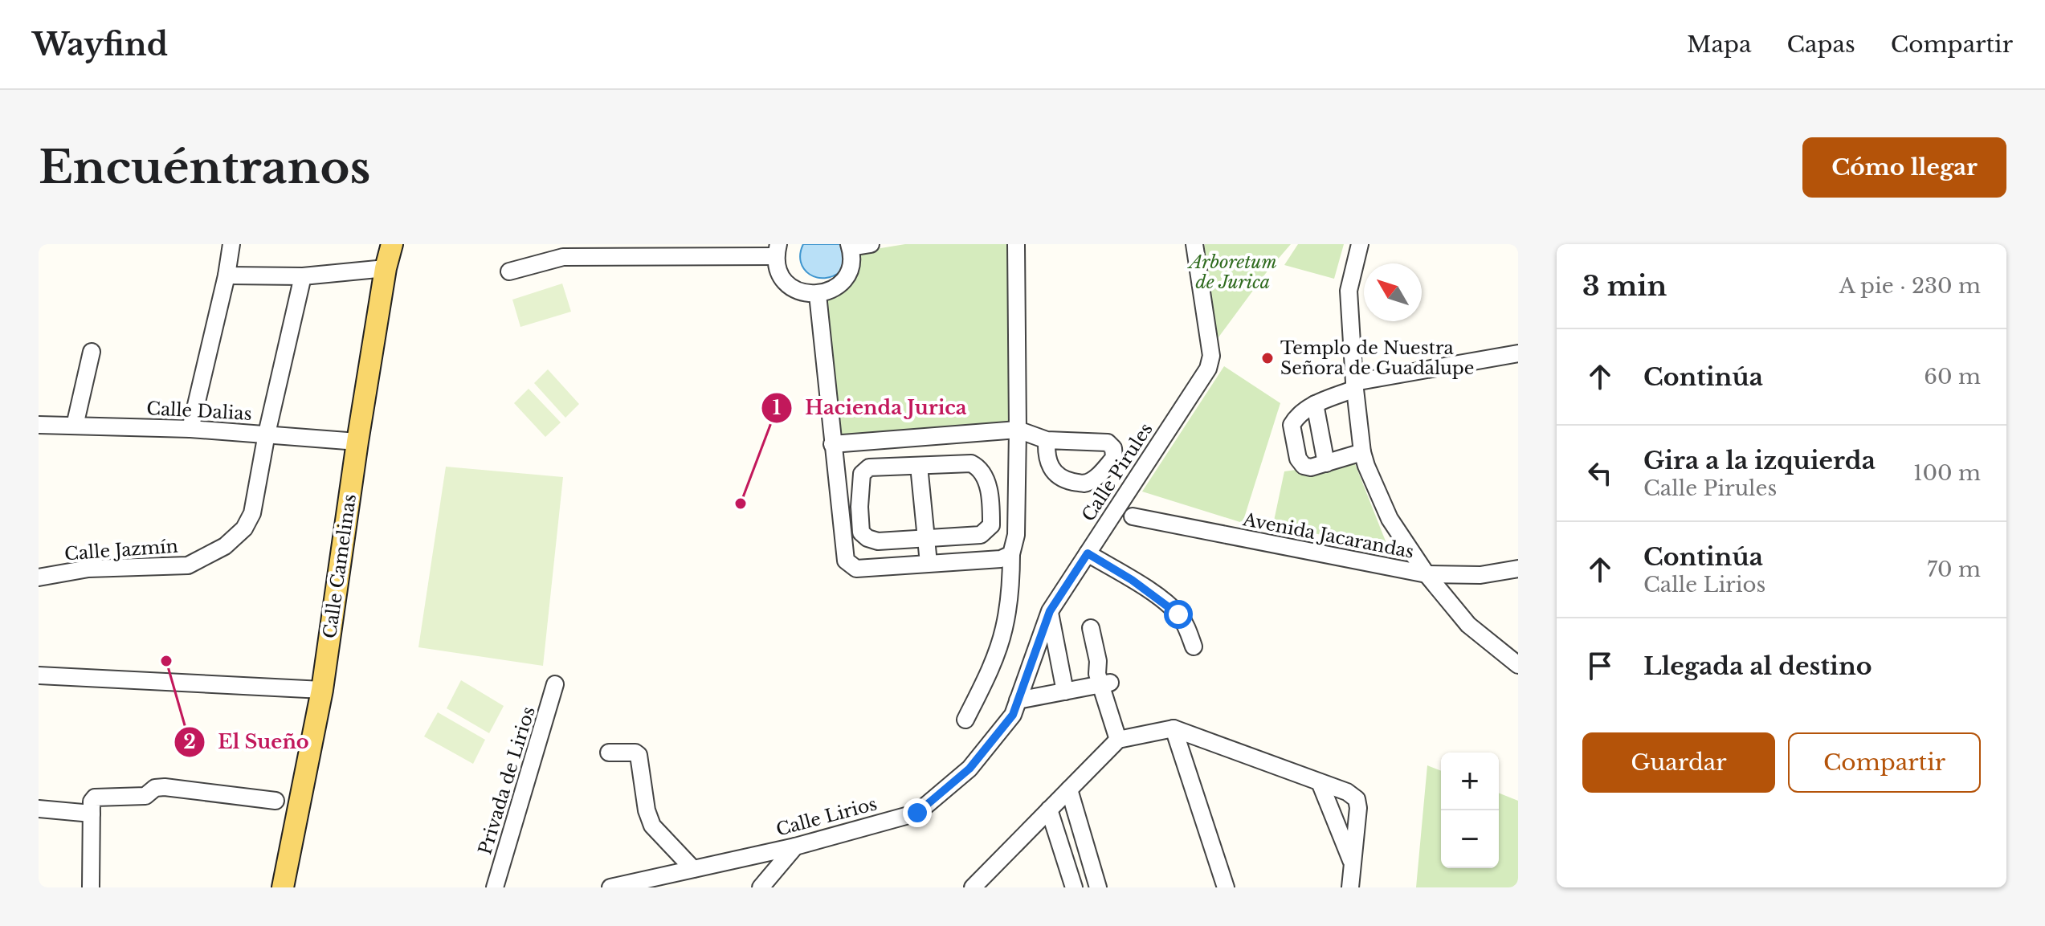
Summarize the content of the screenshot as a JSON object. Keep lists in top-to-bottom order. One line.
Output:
{"streets":{"main road":["Calle Camelinas"],"street":["Calle Dalias","Calle Pirules","Avenida Jacarandas","Calle Jazmín","Privada de Lirios","Calle Lirios"]},"crossings":[["Calle Dalias","Calle Jazmín"],["Calle Dalias","Calle Camelinas"],["Calle Pirules","Calle Lirios"]],"parks":["Arboretum de Jurica"],"places":["Templo de Nuestra Señora de Guadalupe","Hacienda Jurica","El Sueño"],"north":"top left","page":{"header":"Wayfind","nav":["Mapa","Capas","Compartir"],"buttons":["Cómo llegar",["Guardar","Compartir"]],"title":"Encuéntranos","heading":["3 min","A pie · 230 m"],"list":[["Continúa","60 m"],["Gira a la izquierda","Calle Pirules","100 m"],["Continúa","Calle Lirios","70 m"],"Llegada al destino"],"map_buttons":["+","−"]}}
